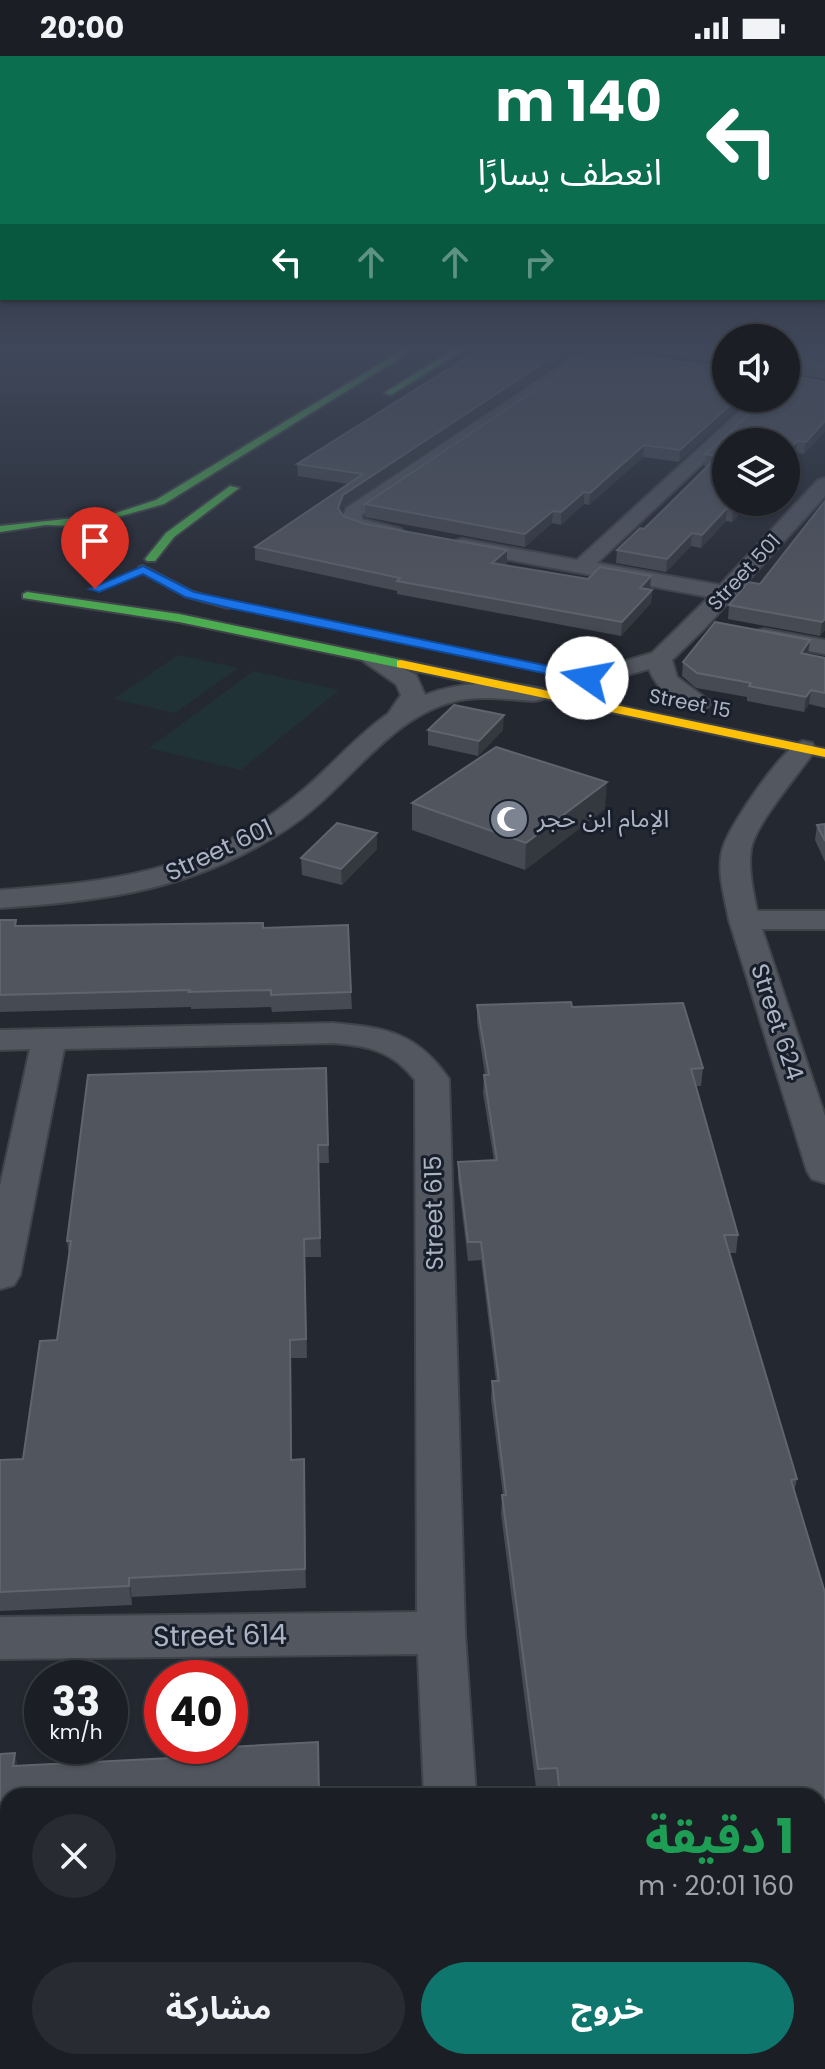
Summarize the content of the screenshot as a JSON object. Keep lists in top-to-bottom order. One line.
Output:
{"streets":{"street":["Street 501","Street 15","Street 601","Street 624","Street 615","Street 614"]},"crossings":[["Street 501","Street 15"],["Street 15","Street 601"],["Street 15","Street 624"],["Street 615","Street 614"]],"places":{"mosque":["الإمام ابن حجر"]},"page":{"status":"20:00","turn":["140 m","انعطف يسارًا"],"speed":"33 km/h","limit":"40","heading":["1 دقيقة","160 m · 20:01"],"buttons":["خروج","مشاركة"]}}
